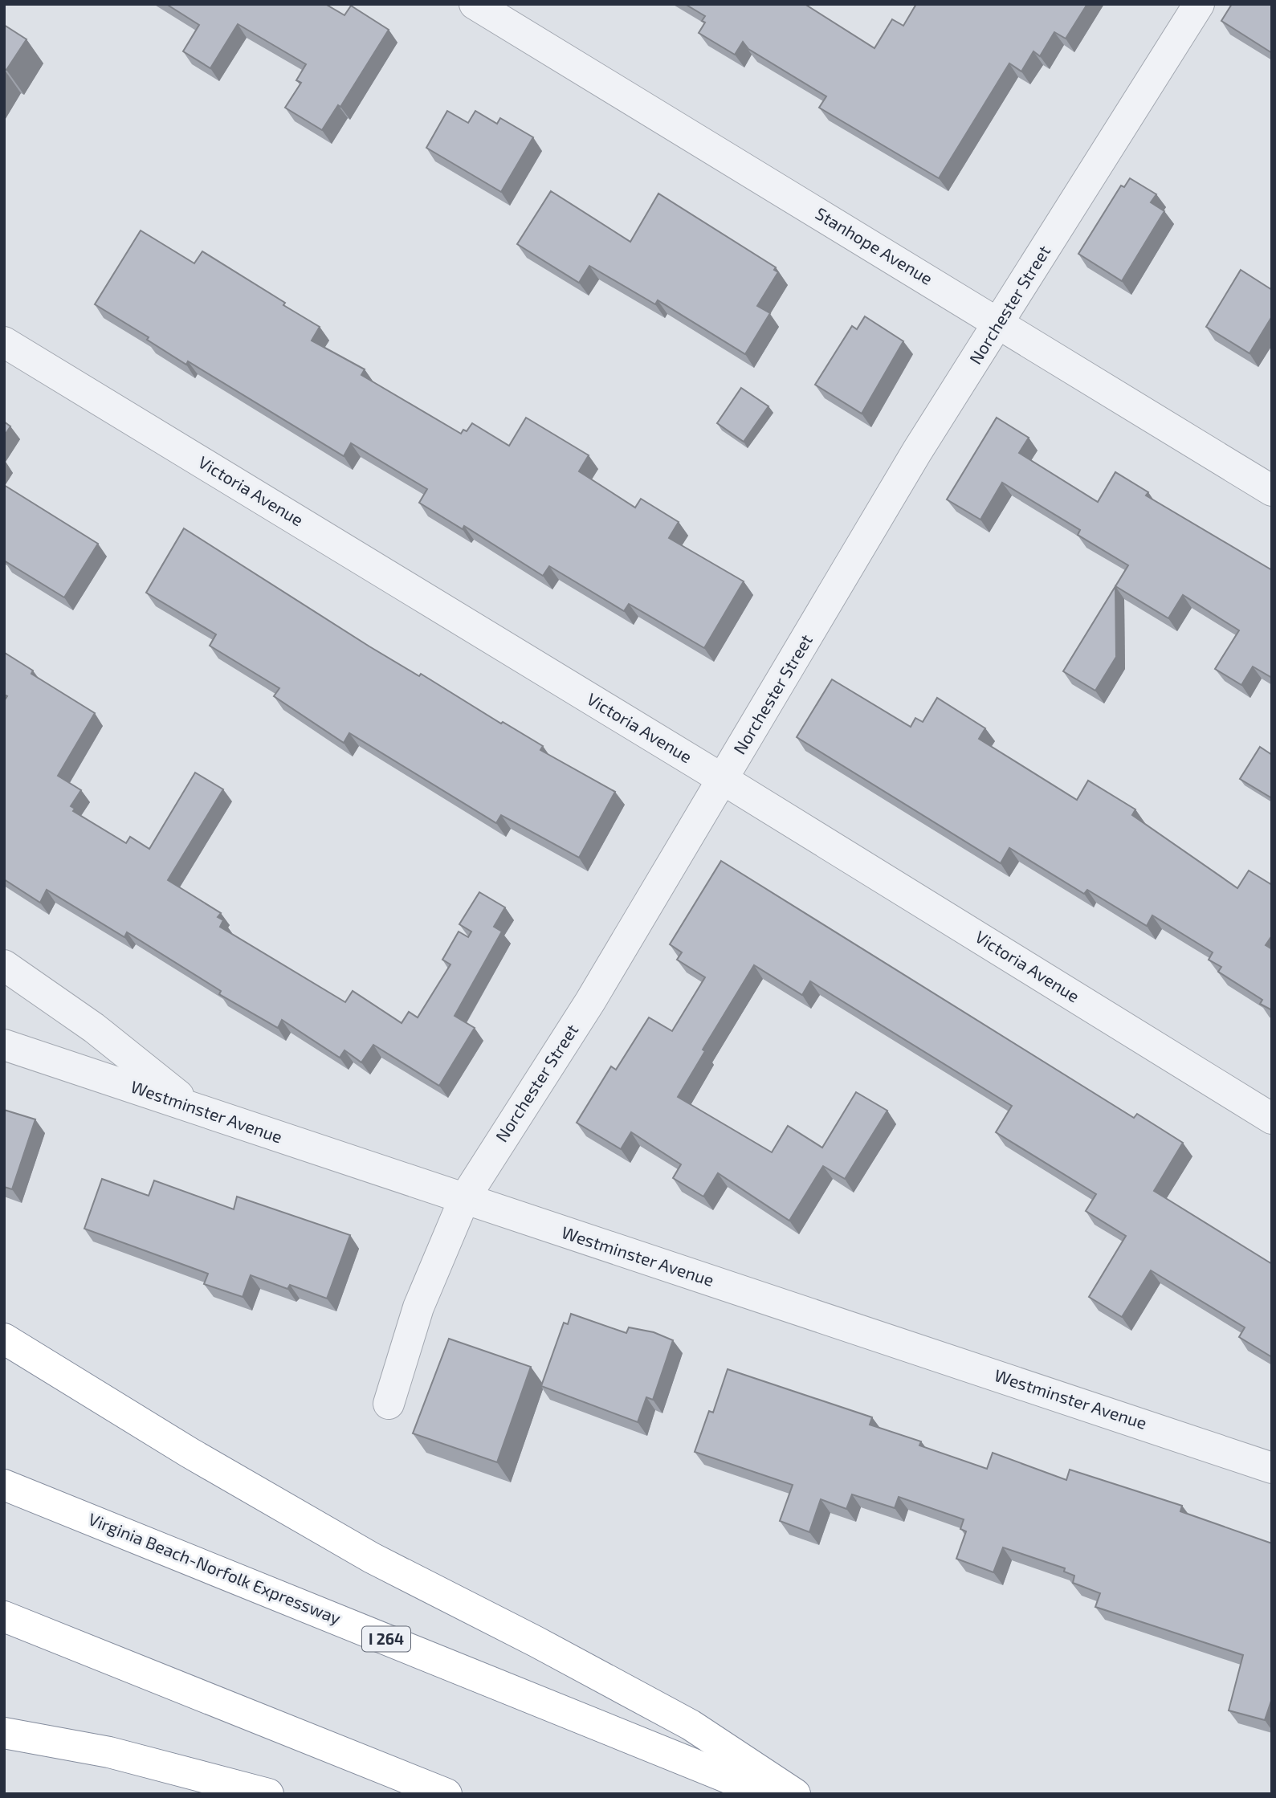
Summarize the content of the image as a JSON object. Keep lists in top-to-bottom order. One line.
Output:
{"streets":{"highway":["Virginia Beach-Norfolk Expressway","I 264"],"street":["Stanhope Avenue","Norchester Street","Victoria Avenue","Westminster Avenue"]},"crossings":[["Stanhope Avenue","Norchester Street"],["Norchester Street","Victoria Avenue"],["Norchester Street","Westminster Avenue"]]}
